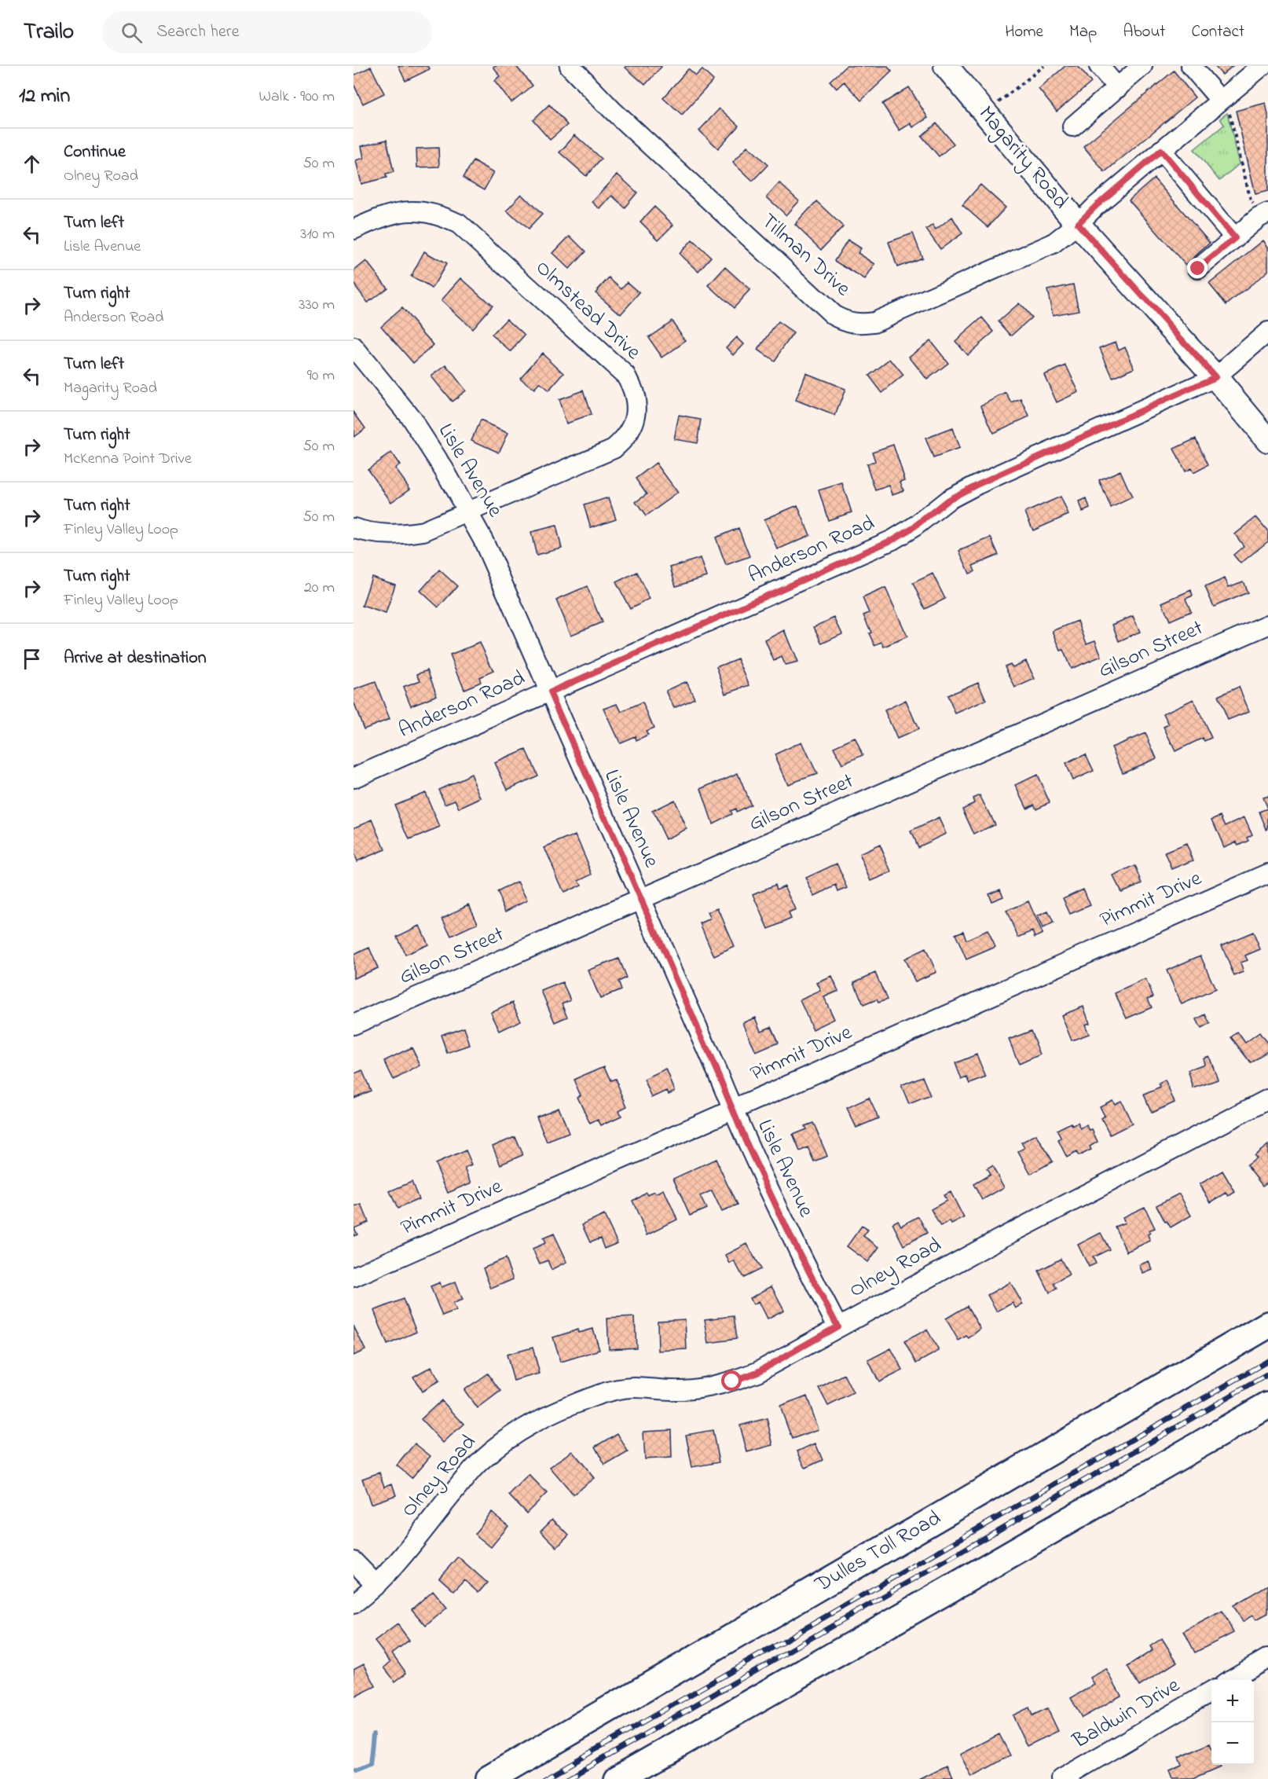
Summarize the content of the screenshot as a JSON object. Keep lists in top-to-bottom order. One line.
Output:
{"streets":{"highway":["Dulles Toll Road"],"main road":["Magarity Road"],"street":["Tillman Drive","Olmstead Drive","Lisle Avenue","Anderson Road","Gilson Street","Pimmit Drive","Olney Road","Baldwin Drive"]},"crossings":[["Magarity Road","Tillman Drive"],["Magarity Road","Anderson Road"],["Olmstead Drive","Lisle Avenue"],["Lisle Avenue","Anderson Road"],["Lisle Avenue","Gilson Street"],["Lisle Avenue","Pimmit Drive"],["Lisle Avenue","Olney Road"]],"page":{"header":"Trailo","search":"Search here","nav":["Home","Map","About","Contact"],"heading":["12 min","Walk · 900 m"],"list":[["Continue","Olney Road","50 m"],["Turn left","Lisle Avenue","310 m"],["Turn right","Anderson Road","330 m"],["Turn left","Magarity Road","90 m"],["Turn right","McKenna Point Drive","50 m"],["Turn right","Finley Valley Loop","50 m"],["Turn right","Finley Valley Loop","20 m"],"Arrive at destination"],"map_buttons":["+","−"]}}
